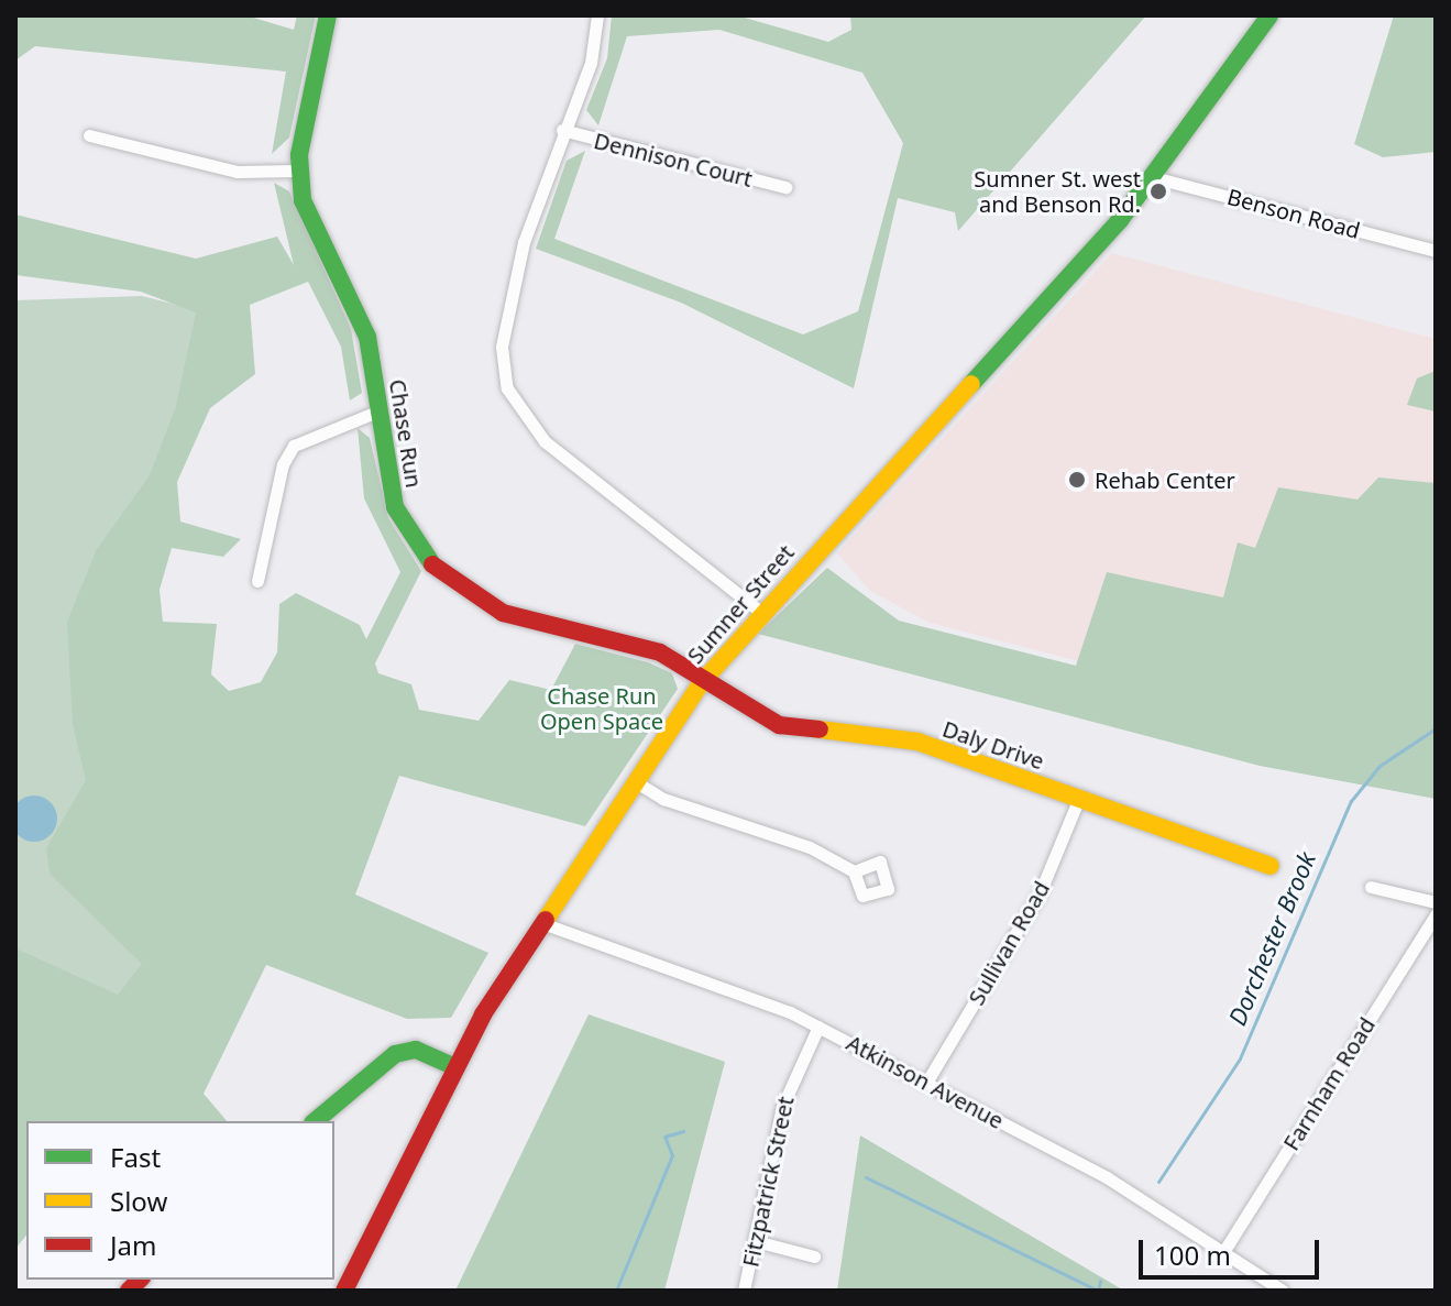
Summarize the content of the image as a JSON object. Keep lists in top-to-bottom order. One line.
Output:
{"streets":{"street":["Dennison Court","Benson Road","Chase Run","Sumner Street","Daly Drive","Sullivan Road","Atkinson Avenue","Farnham Road","Fitzpatrick Street"]},"crossings":[["Benson Road","Sumner Street"],["Chase Run","Sumner Street"],["Chase Run","Daly Drive"],["Sumner Street","Daly Drive"],["Sumner Street","Atkinson Avenue"],["Daly Drive","Sullivan Road"],["Sullivan Road","Atkinson Avenue"],["Atkinson Avenue","Farnham Road"],["Atkinson Avenue","Fitzpatrick Street"]],"water":["Dorchester Brook"],"parks":["Chase Run Open Space"],"places":["Sumner St. west and Benson Rd.","Rehab Center"],"legend":["Fast","Slow","Jam"],"scale_bar":"100 m"}
